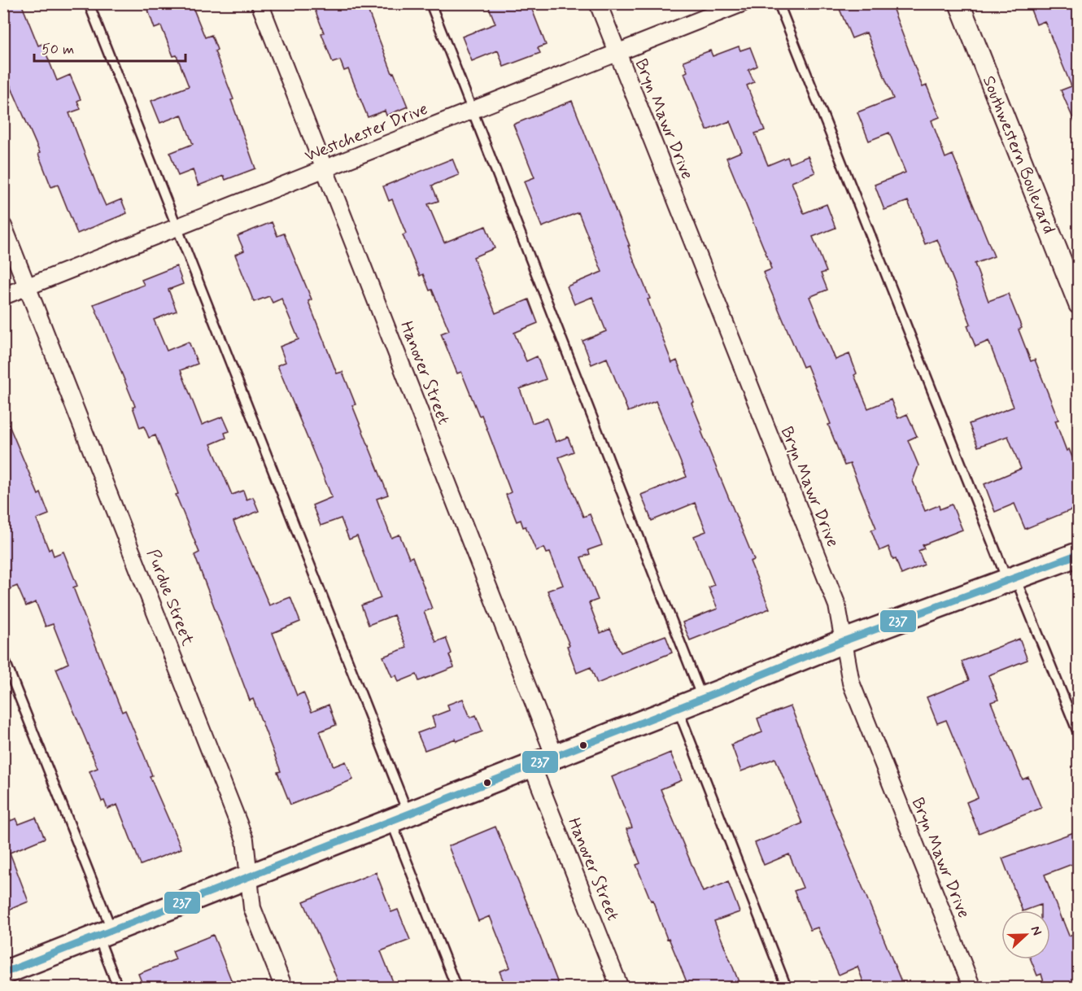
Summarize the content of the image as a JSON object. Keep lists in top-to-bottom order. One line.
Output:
{"streets":{"street":["Bryn Mawr Drive","Westchester Drive","Southwestern Boulevard","Hanover Street","Purdue Street"]},"crossings":[["Bryn Mawr Drive","Westchester Drive"],["Westchester Drive","Hanover Street"],["Westchester Drive","Purdue Street"]],"lines":["transit line 237"],"scale_bar":"50 m","north":"right"}
